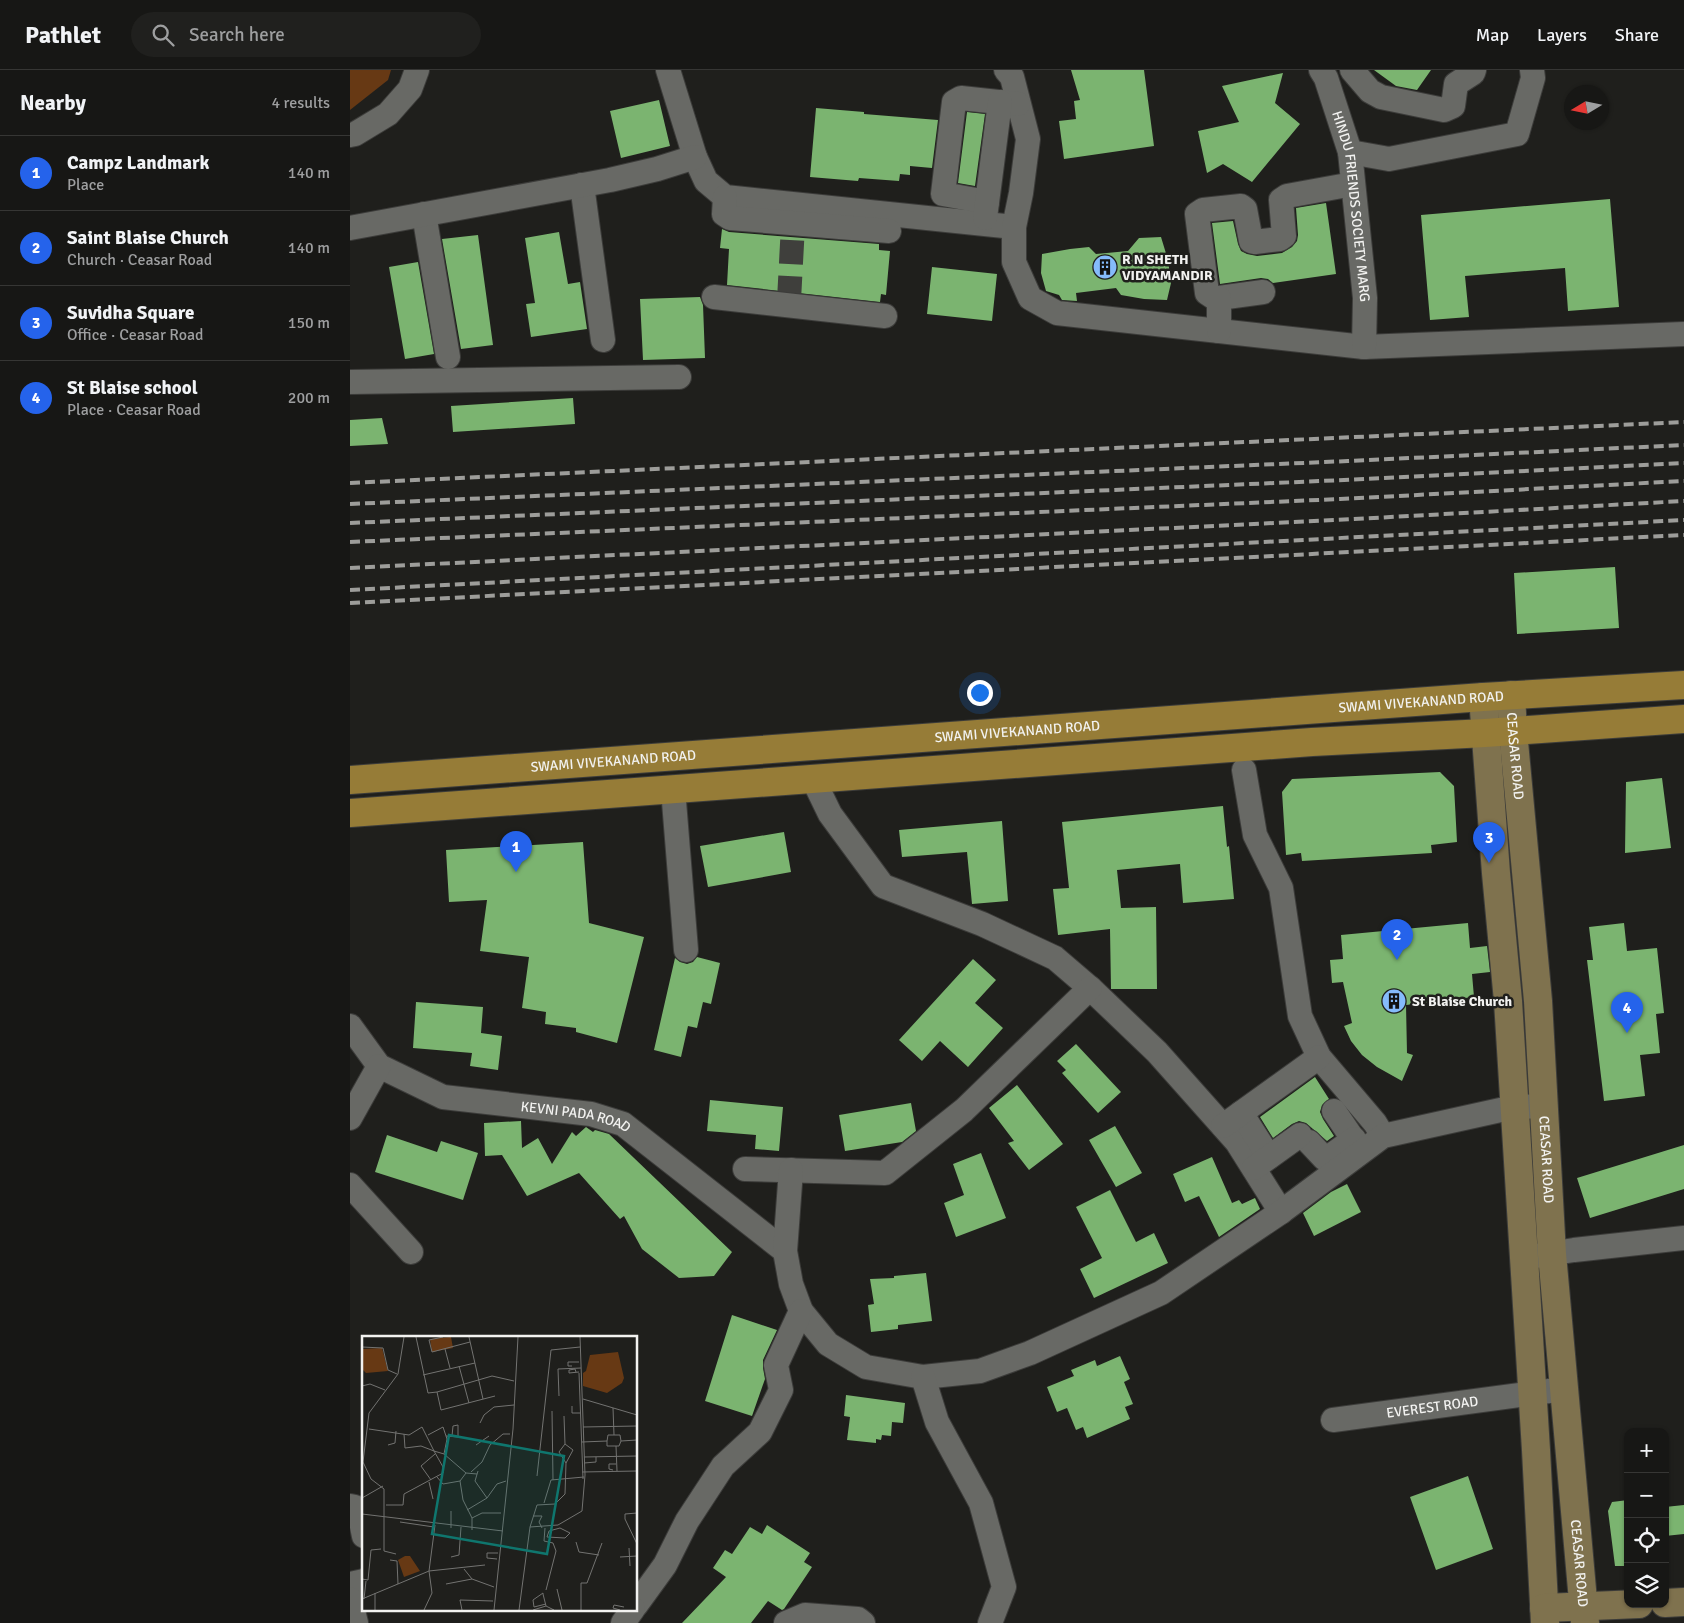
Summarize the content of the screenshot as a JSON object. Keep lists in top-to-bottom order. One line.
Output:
{"streets":{"main road":["SWAMI VIVEKANAND ROAD","CEASAR ROAD"],"street":["HINDU FRIENDS SOCIETY MARG","KEVNI PADA ROAD","EVEREST ROAD"]},"crossings":[["SWAMI VIVEKANAND ROAD","CEASAR ROAD"],["CEASAR ROAD","EVEREST ROAD"]],"places":{"building":["R N SHETH VIDYAMANDIR","St Blaise Church"]},"north":"left","page":{"header":"Pathlet","search":"Search here","nav":["Map","Layers","Share"],"heading":["Nearby","4 results"],"list":[{"mark":"1","name":"Campz Landmark","note":"Place","value":"140 m"},{"mark":"2","name":"Saint Blaise Church","note":"Church · Ceasar Road","value":"140 m"},{"mark":"3","name":"Suvidha Square","note":"Office · Ceasar Road","value":"150 m"},{"mark":"4","name":"St Blaise school","note":"Place · Ceasar Road","value":"200 m"}],"pins":["3","1","2","4"],"map_buttons":["+","−"]}}
